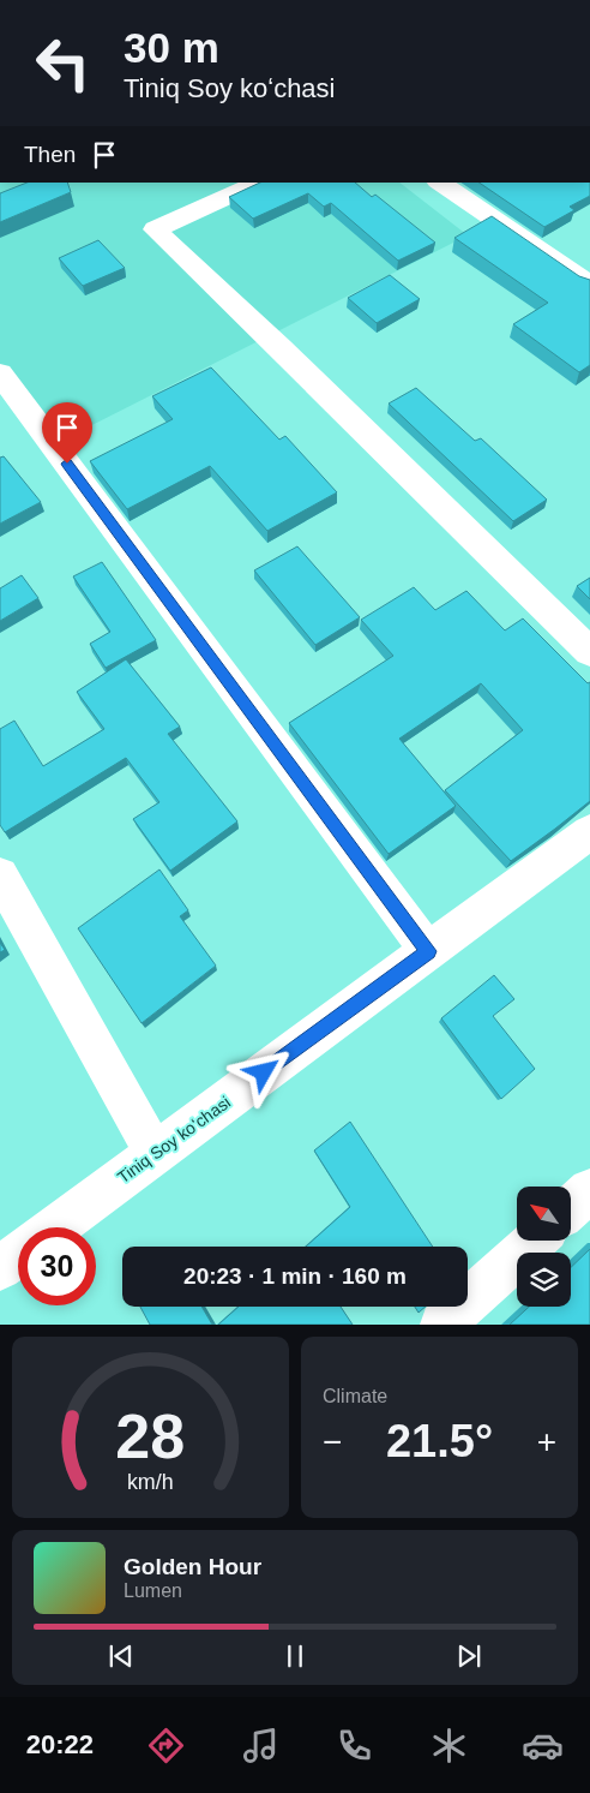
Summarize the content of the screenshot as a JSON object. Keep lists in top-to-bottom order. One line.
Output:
{"streets":{"street":["Tiniq Soy koʻchasi"]},"north":"top left","page":{"turn":["30 m","Tiniq Soy koʻchasi"],"then":"Then","limit":"30","trip":"20:23 · 1 min · 160 m","tile":"Climate","heat":["−","21.5°","+"],"song":["Golden Hour","Lumen"],"tabs":"20:22","gauge":["28","km/h"]}}
